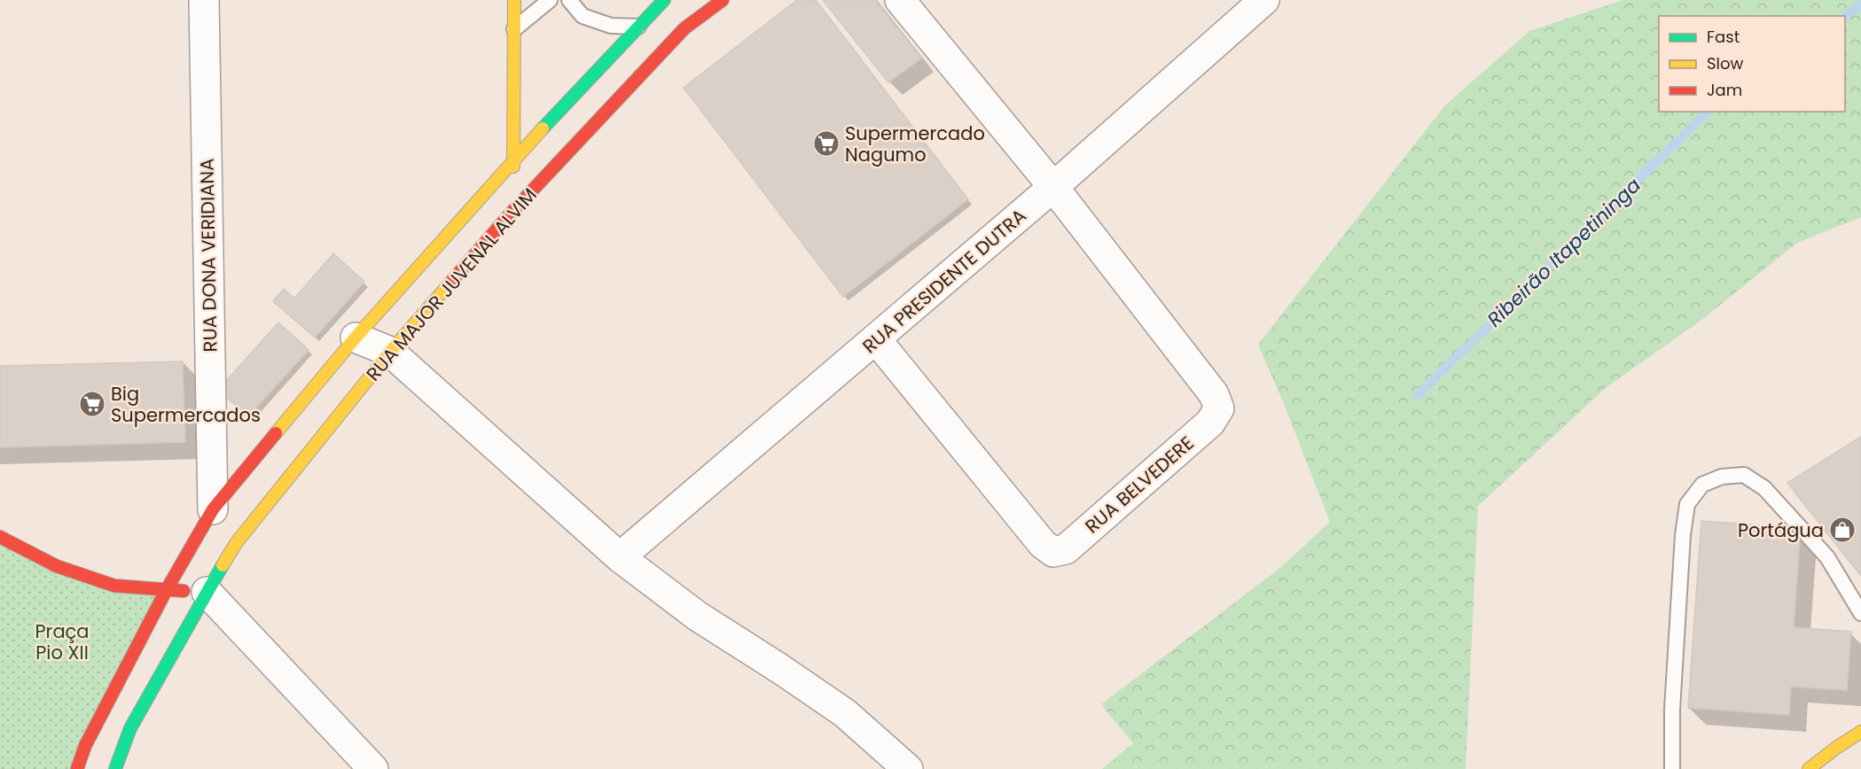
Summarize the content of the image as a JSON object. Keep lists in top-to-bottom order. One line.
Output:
{"streets":{"main road":["RUA MAJOR JUVENAL ALVIM"],"street":["RUA DONA VERIDIANA","RUA PRESIDENTE DUTRA","RUA BELVEDERE"]},"crossings":[["RUA DONA VERIDIANA","RUA MAJOR JUVENAL ALVIM"],["RUA PRESIDENTE DUTRA","RUA BELVEDERE"]],"water":["Ribeirão Itapetininga"],"parks":["Praça Pio XII"],"places":{"supermarket":["Supermercado Nagumo","Big Supermercados"],"shop":["Portágua"]},"legend":["Fast","Slow","Jam"]}
